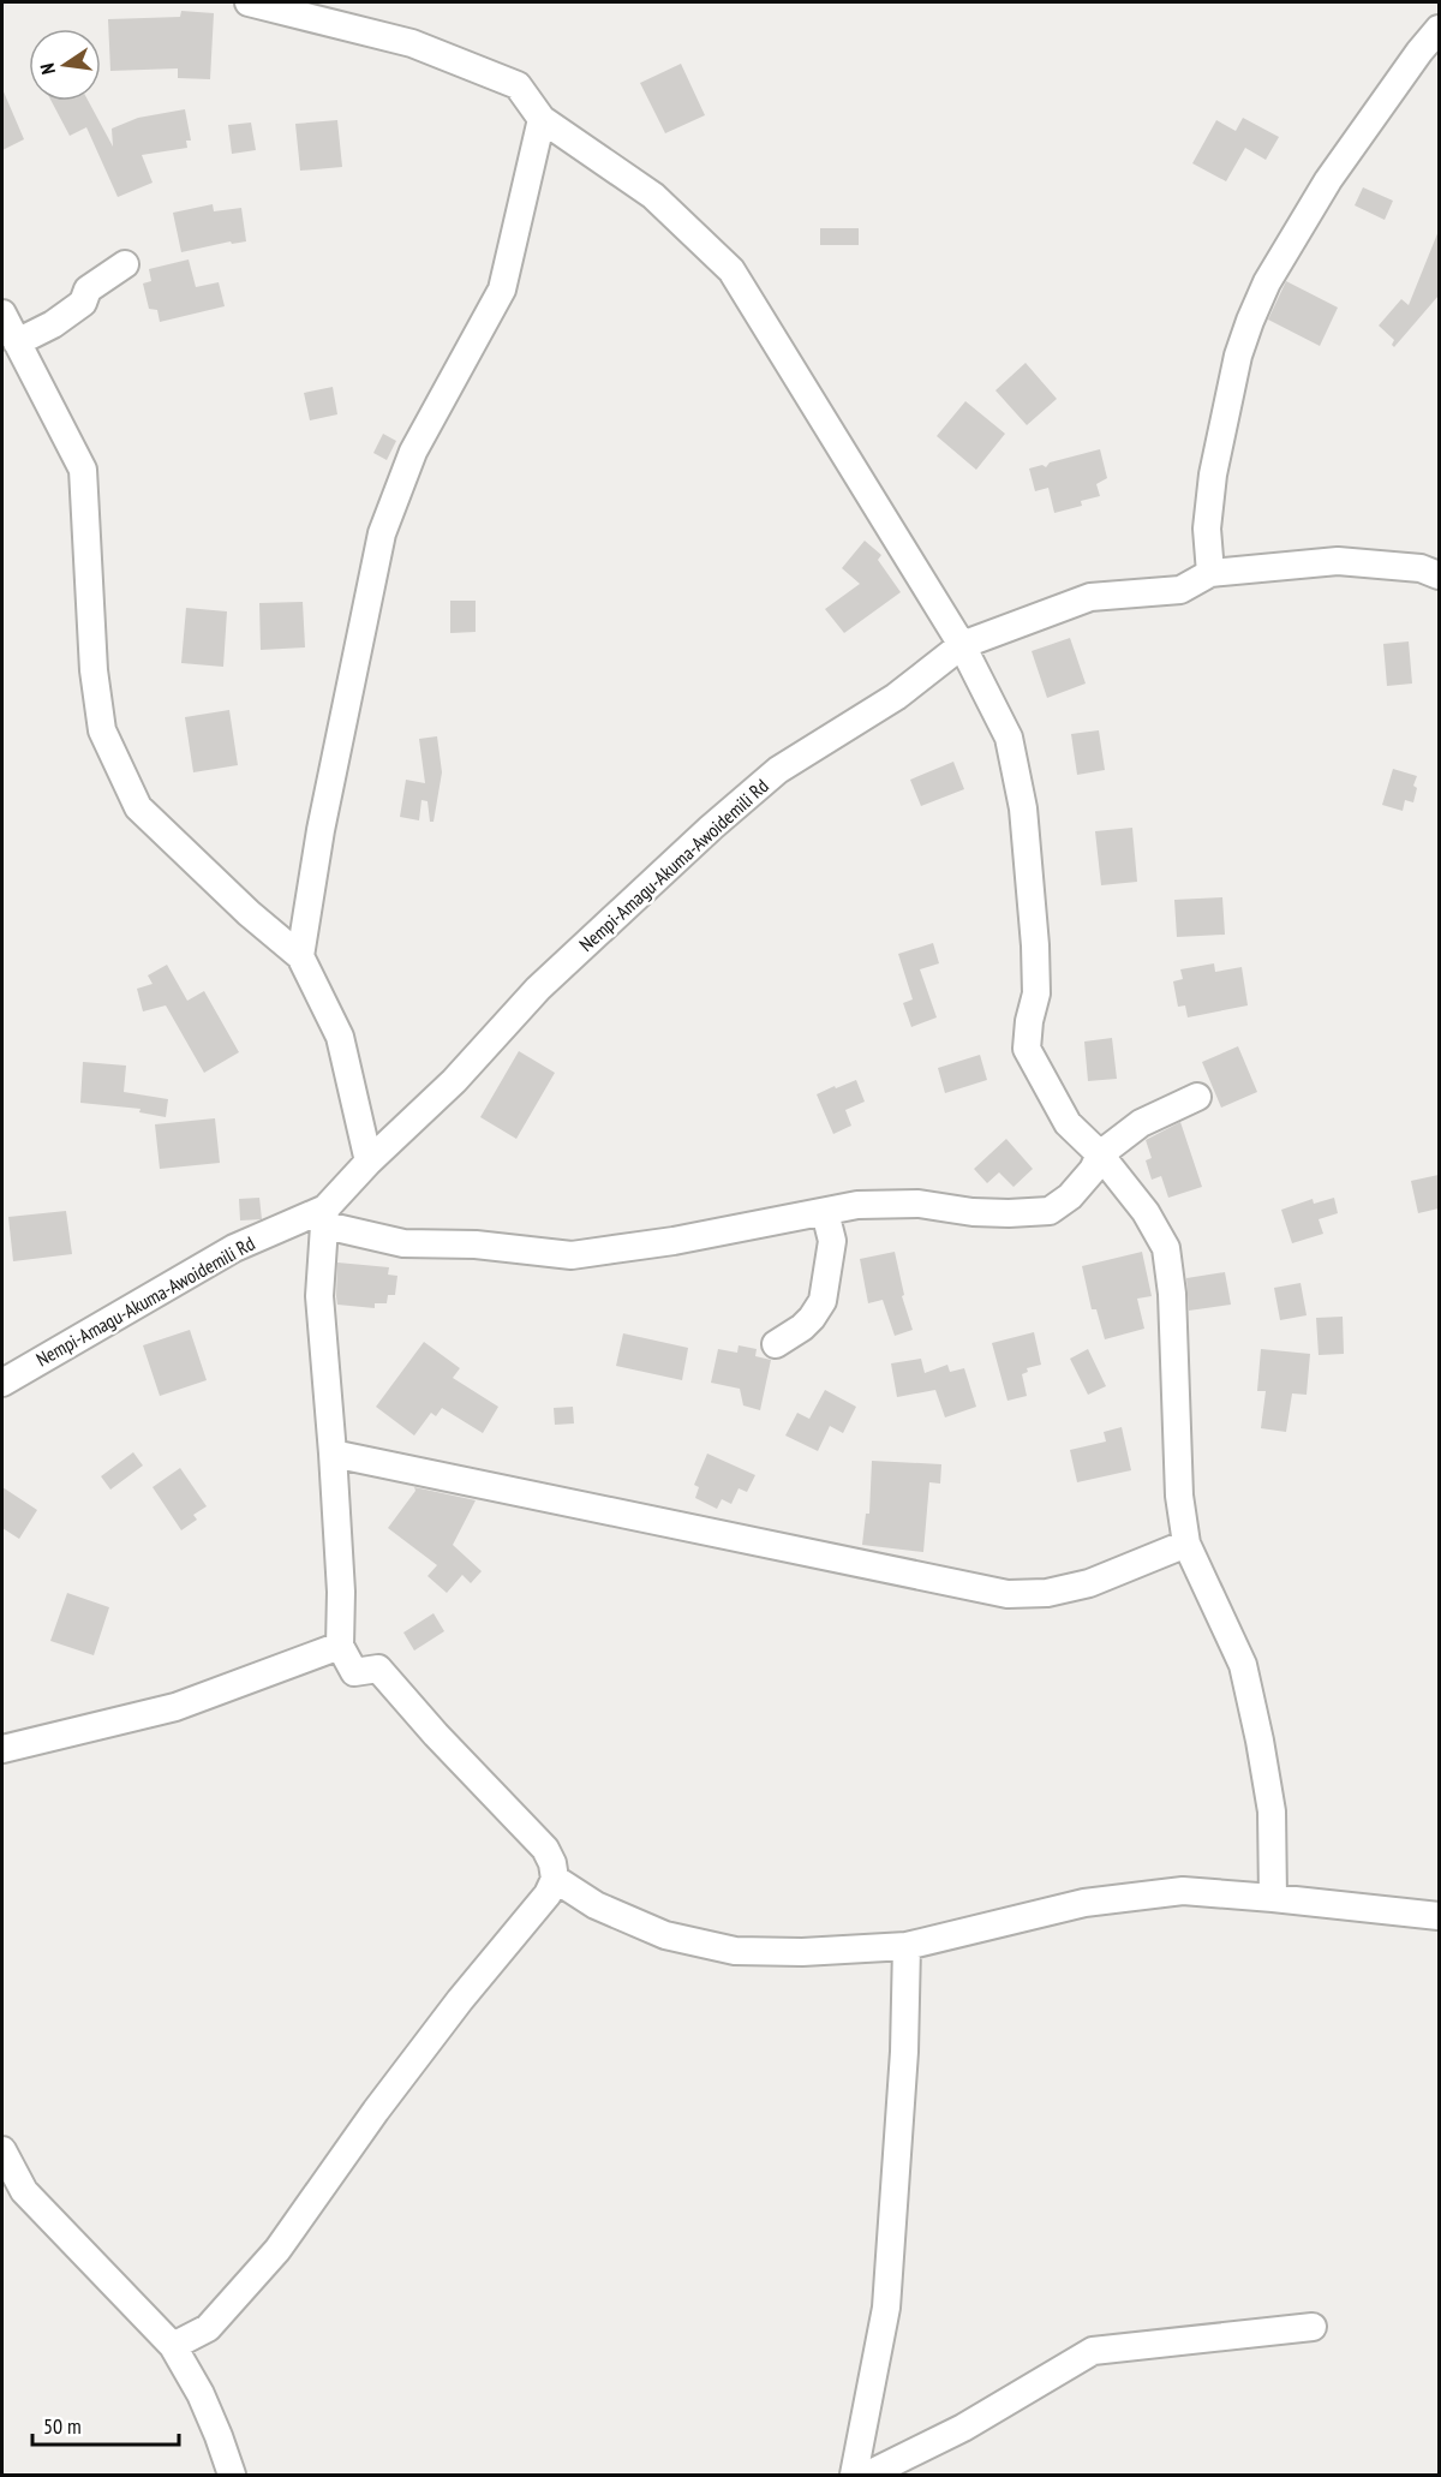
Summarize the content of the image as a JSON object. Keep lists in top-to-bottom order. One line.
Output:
{"streets":{"street":["Nempi-Amagu-Akuma-Awoidemili Rd"]},"scale_bar":"50 m","north":"left"}
